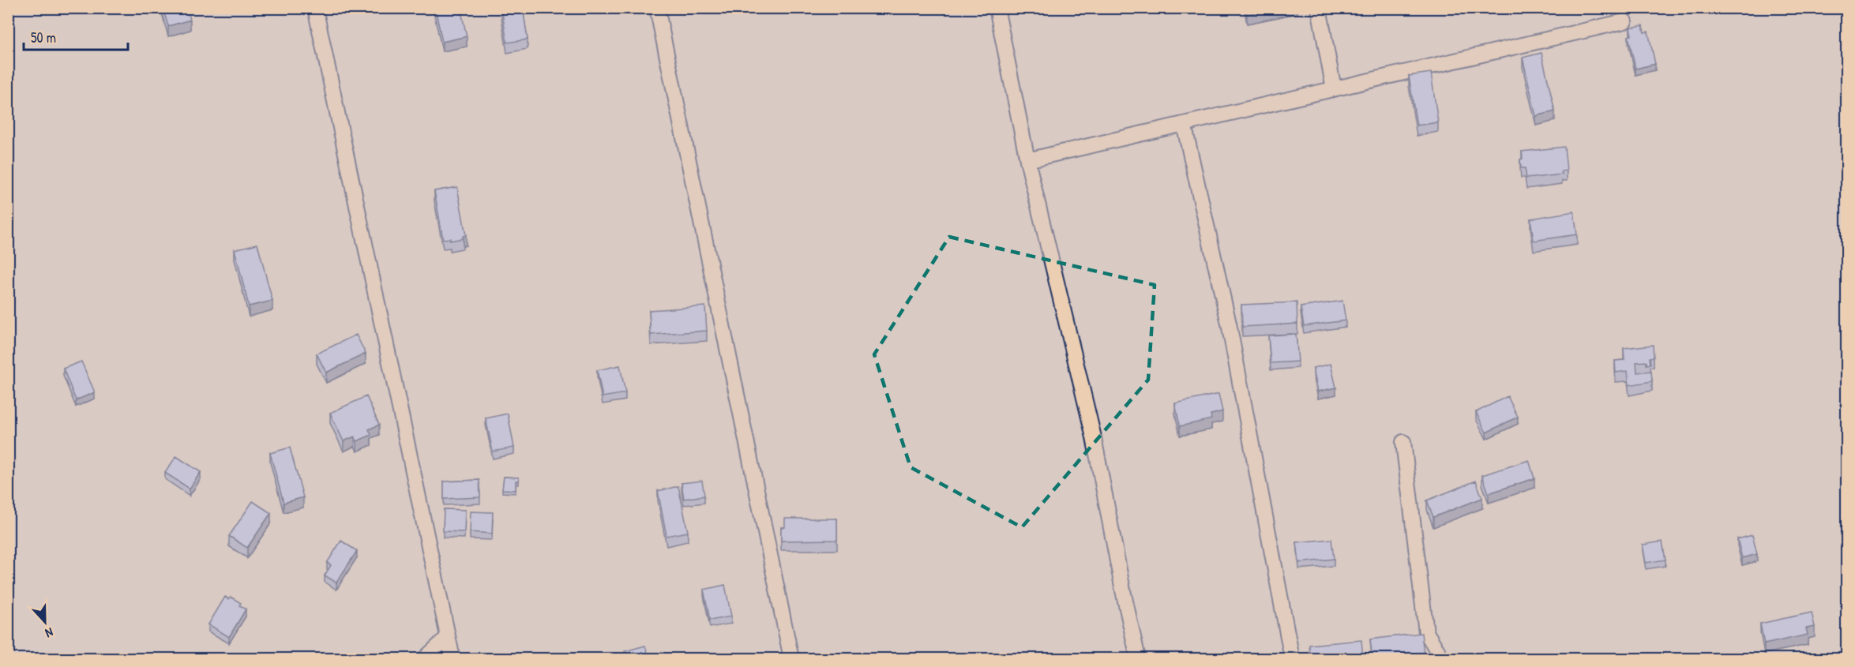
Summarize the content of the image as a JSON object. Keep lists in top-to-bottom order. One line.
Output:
{"scale_bar":"50 m","north":"bottom"}
